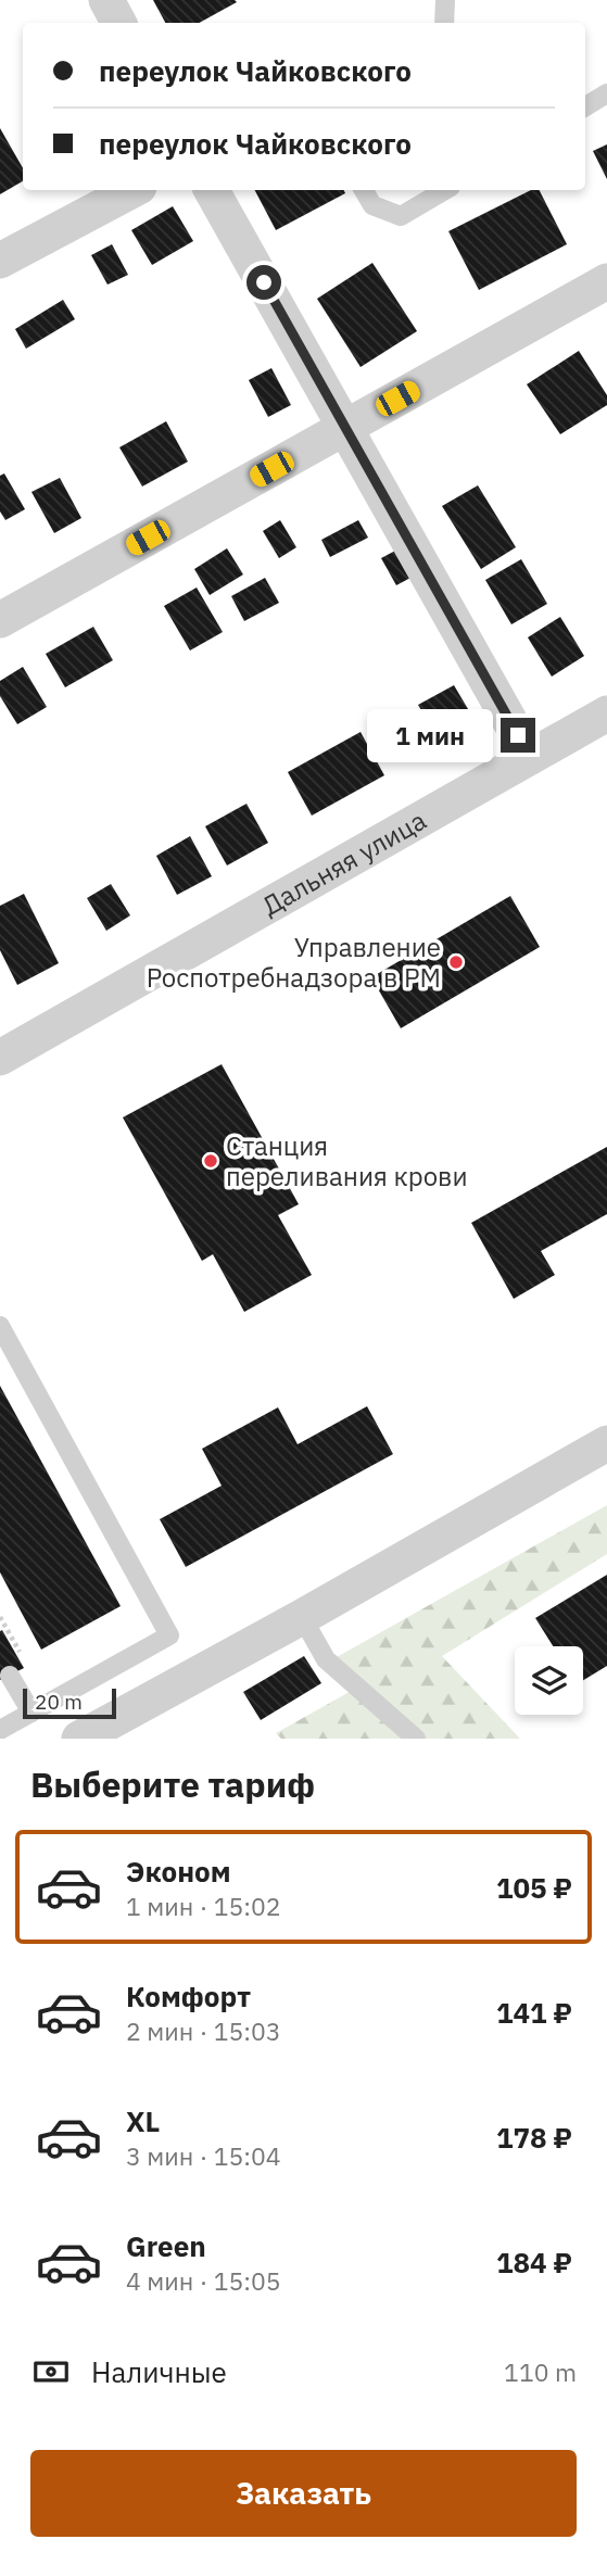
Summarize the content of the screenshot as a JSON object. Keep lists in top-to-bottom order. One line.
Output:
{"streets":{"street":["Дальняя улица"]},"places":["Управление Роспотребнадзора в РМ","Станция переливания крови"],"scale_bar":"20 m","page":{"banner":["переулок Чайковского","переулок Чайковского"],"bubble":"1 мин","scale":"20 m","heading":"Выберите тариф","list":[{"name":"Эконом","note":"1 мин · 15:02","value":"105 ₽"},{"name":"Комфорт","note":"2 мин · 15:03","value":"141 ₽"},{"name":"XL","note":"3 мин · 15:04","value":"178 ₽"},{"name":"Green","note":"4 мин · 15:05","value":"184 ₽"}],"pay":["Наличные","110 m"],"buttons":"Заказать"}}
